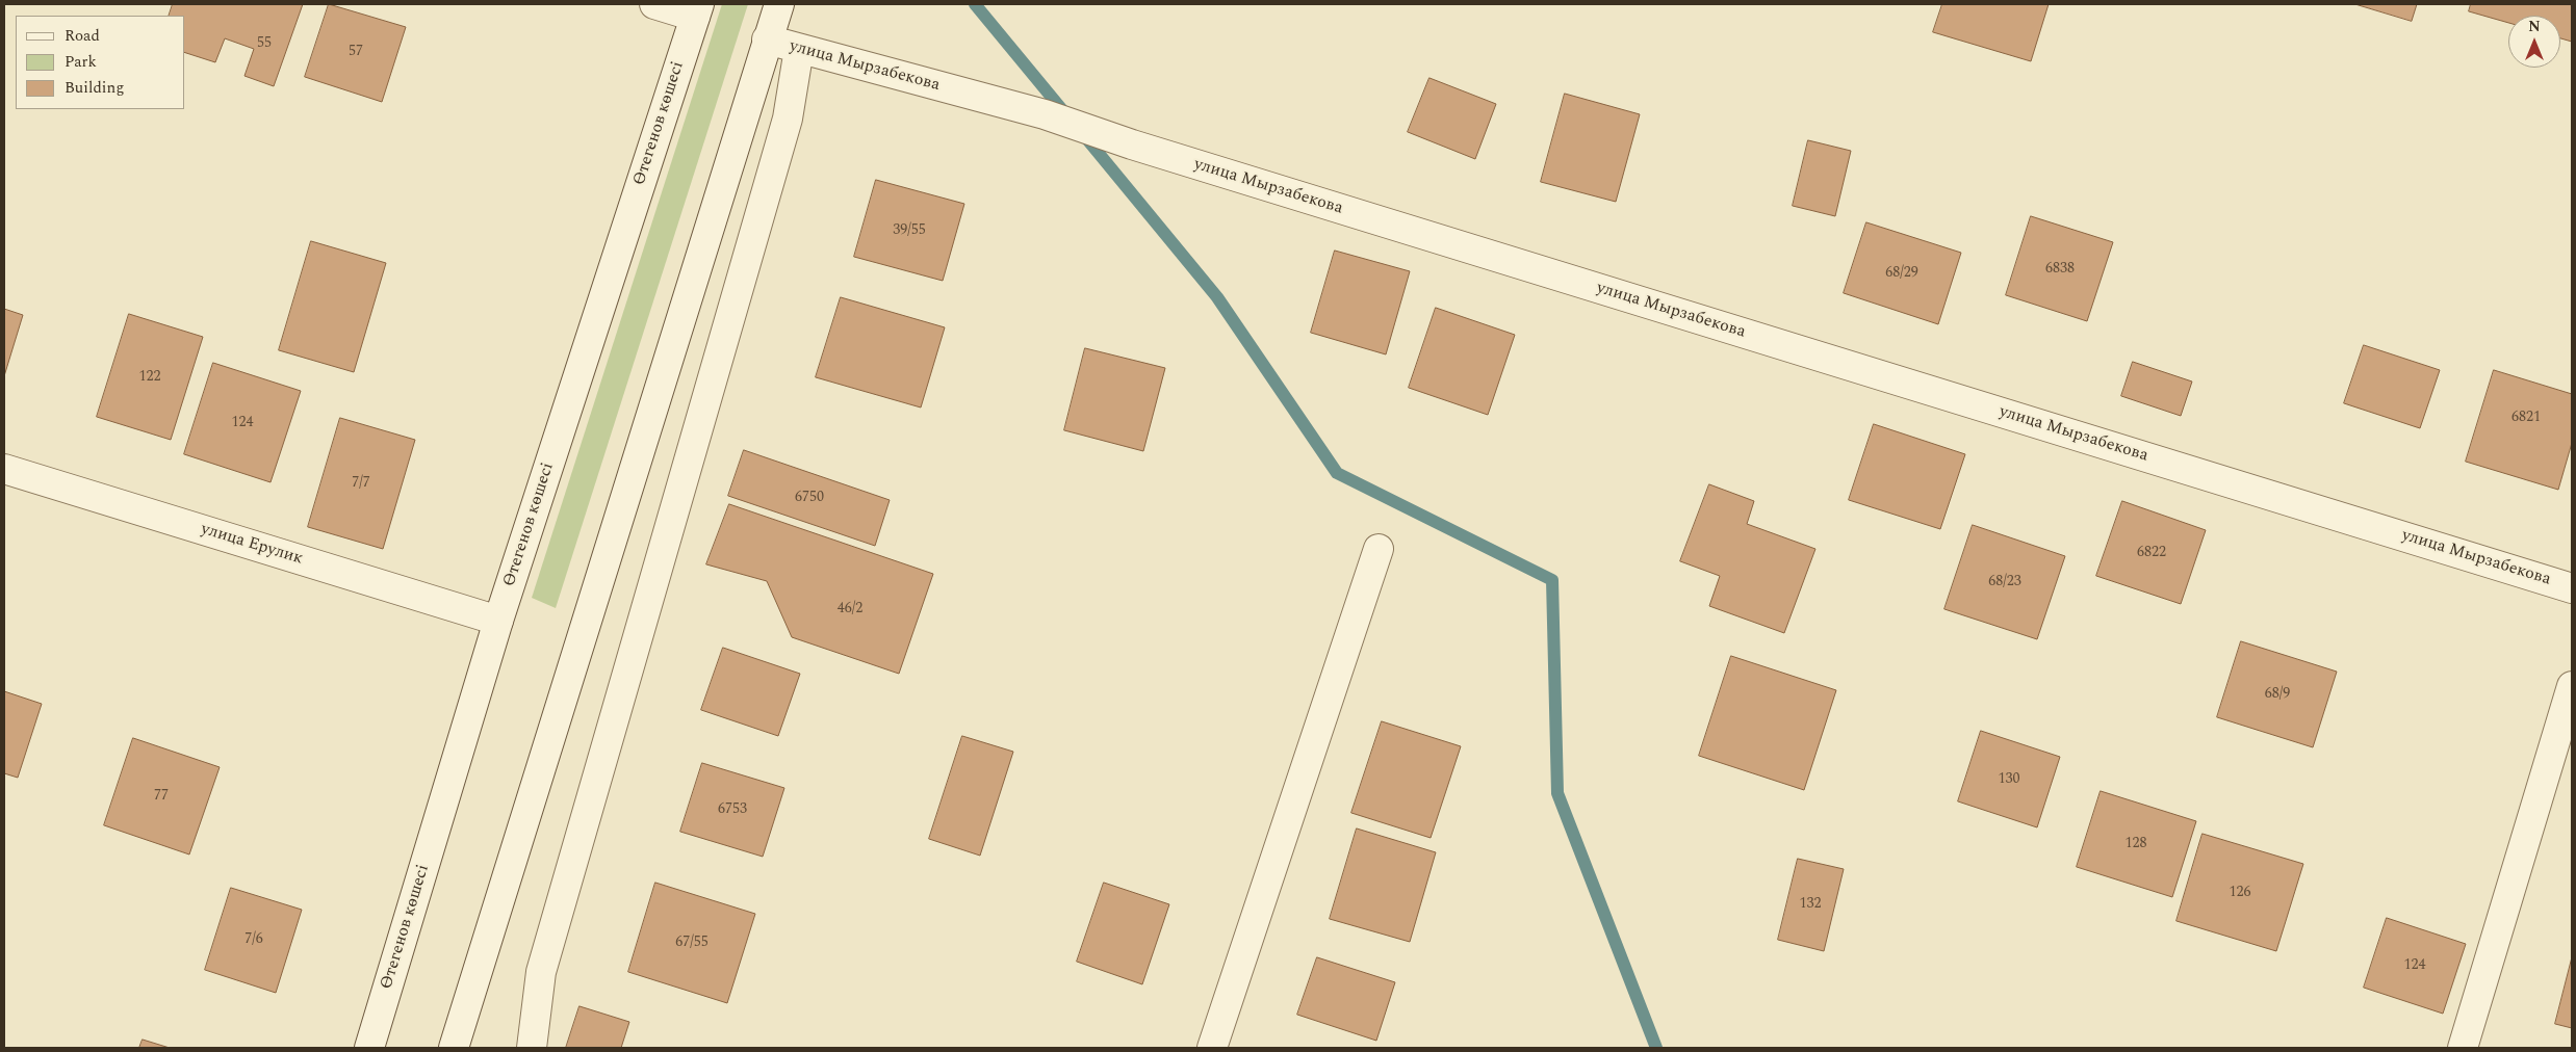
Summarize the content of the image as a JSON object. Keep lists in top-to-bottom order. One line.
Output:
{"streets":{"street":["улица Мырзабекова","Өтегенов көшесі","улица Ерулик"]},"crossings":[["Өтегенов көшесі","улица Ерулик"]],"house_numbers":["55","57","39/55","6838","68/29","122","6821","124","7/7","6750","6822","68/23","46/2","68/9","130","77","6753","128","126","132","7/6","67/55","124"],"legend":["Road","Park","Building"],"north":"top"}
